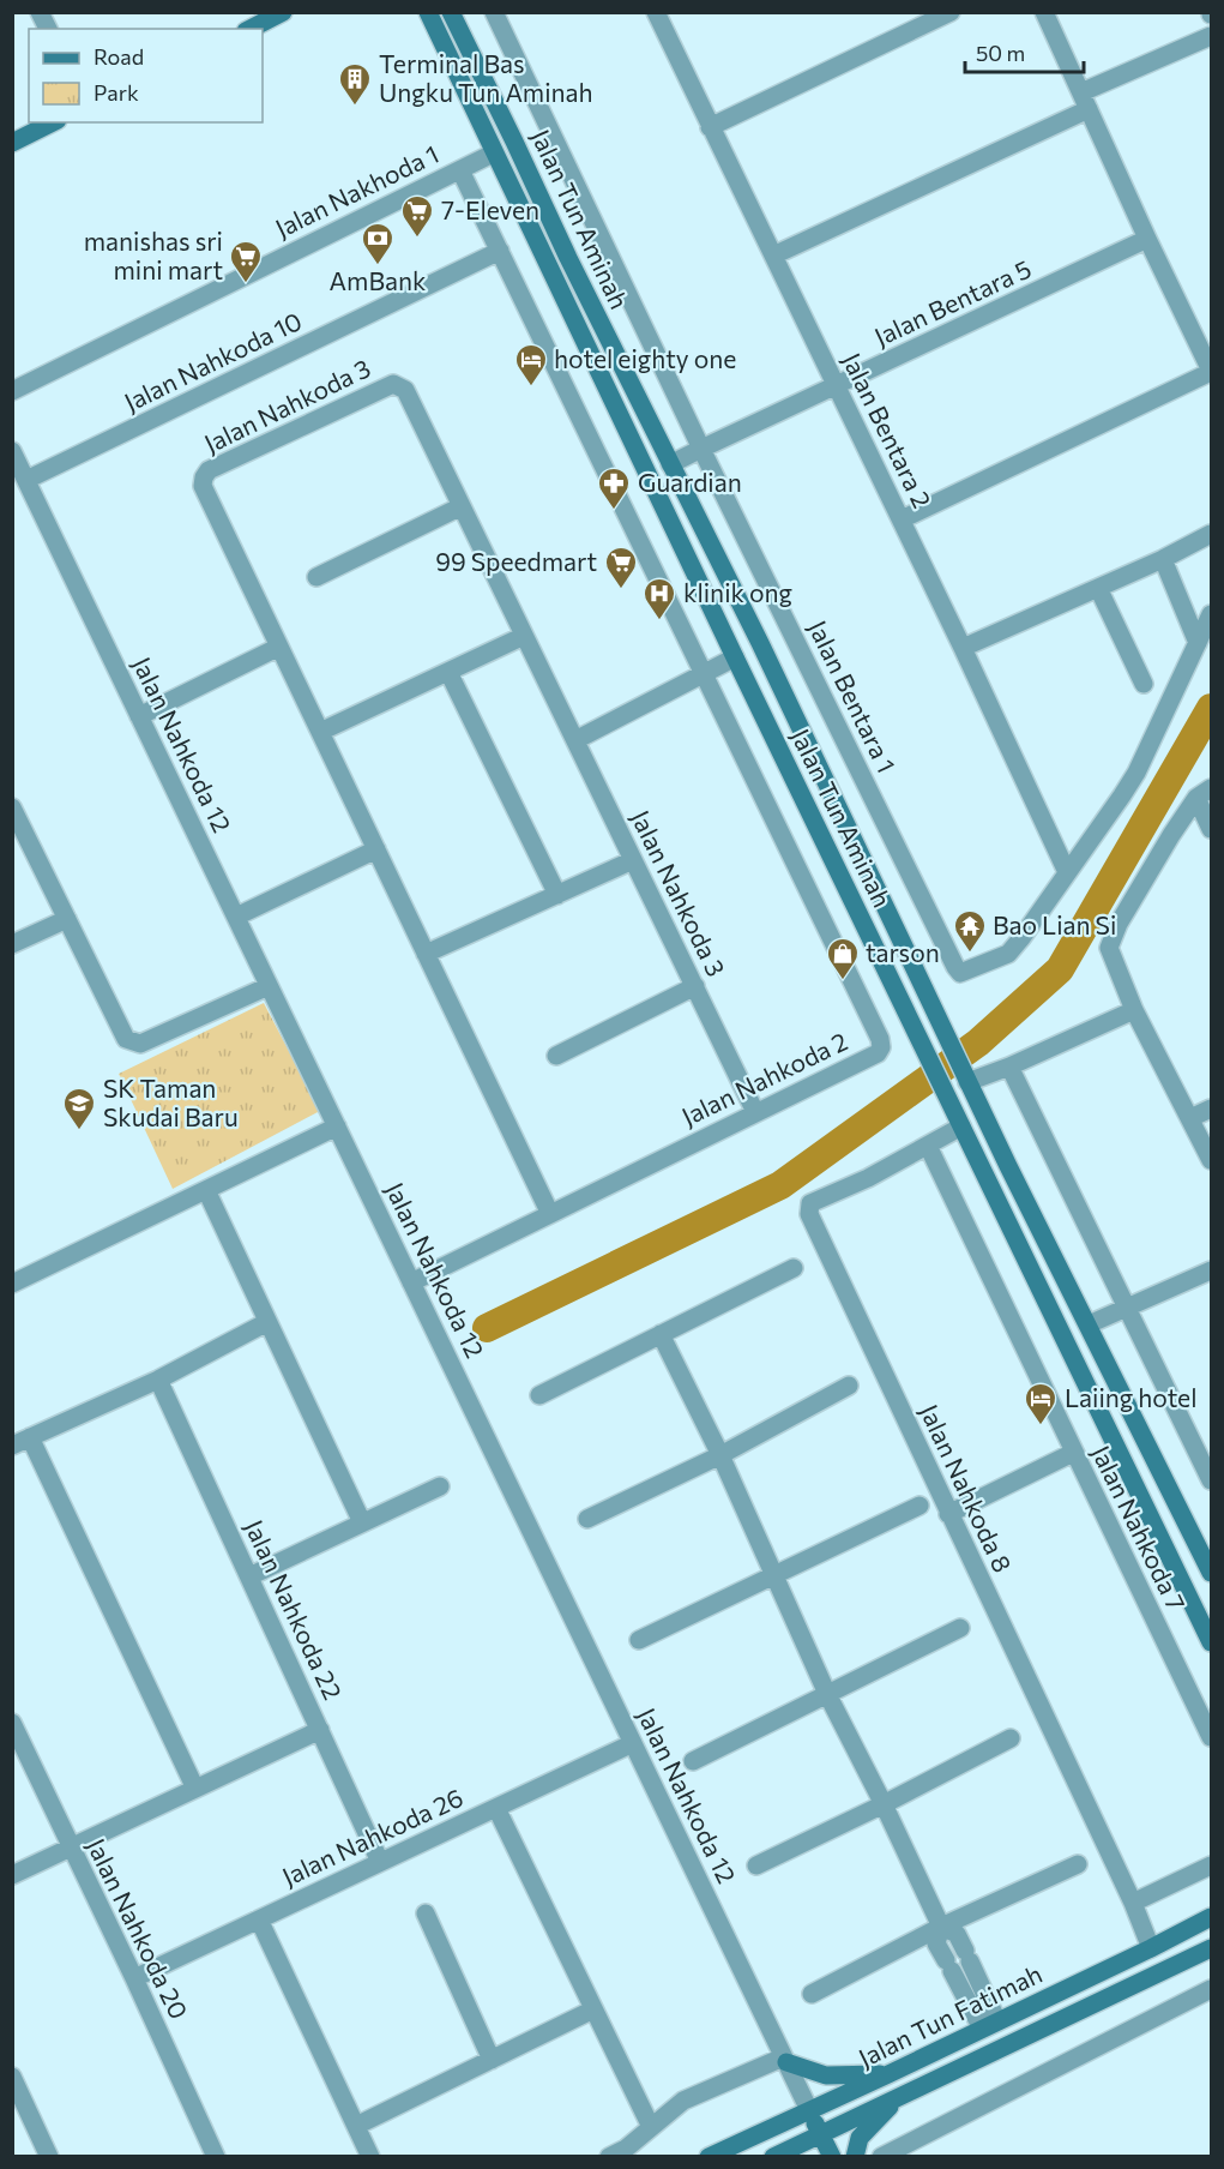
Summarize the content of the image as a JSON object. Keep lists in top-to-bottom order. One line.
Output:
{"streets":{"main road":["Jalan Tun Aminah","Jalan Tun Fatimah"],"street":["Jalan Nakhoda 1","Jalan Bentara 5","Jalan Nahkoda 10","Jalan Nahkoda 3","Jalan Bentara 2","Jalan Bentara 1","Jalan Nahkoda 12","Jalan Nahkoda 2","Jalan Nahkoda 8","Jalan Nahkoda 7","Jalan Nahkoda 22","Jalan Nahkoda 26","Jalan Nahkoda 20"]},"crossings":[["Jalan Nakhoda 1","Jalan Tun Aminah"],["Jalan Nakhoda 1","Jalan Nahkoda 2"],["Jalan Tun Aminah","Jalan Nahkoda 8"],["Jalan Bentara 5","Jalan Bentara 2"],["Jalan Bentara 5","Jalan Bentara 1"],["Jalan Nahkoda 10","Jalan Nahkoda 12"],["Jalan Nahkoda 10","Jalan Nahkoda 2"],["Jalan Nahkoda 3","Jalan Nahkoda 2"],["Jalan Bentara 2","Jalan Bentara 1"],["Jalan Nahkoda 12","Jalan Nahkoda 2"],["Jalan Nahkoda 12","Jalan Nahkoda 26"],["Jalan Nahkoda 12","Jalan Tun Fatimah"],["Jalan Nahkoda 8","Jalan Nahkoda 7"],["Jalan Nahkoda 8","Jalan Tun Fatimah"],["Jalan Nahkoda 22","Jalan Nahkoda 26"],["Jalan Nahkoda 26","Jalan Nahkoda 20"]],"places":{"building":["Terminal Bas Ungku Tun Aminah"],"supermarket":["7-Eleven","manishas sri mini mart","99 Speedmart"],"bank":["AmBank"],"hotel":["hotel eighty one","Laiing hotel"],"pharmacy":["Guardian"],"hospital":["klinik ong"],"temple":["Bao Lian Si"],"shop":["tarson"],"school or university":["SK Taman Skudai Baru"]},"legend":["Road","Park"],"scale_bar":"50 m"}
